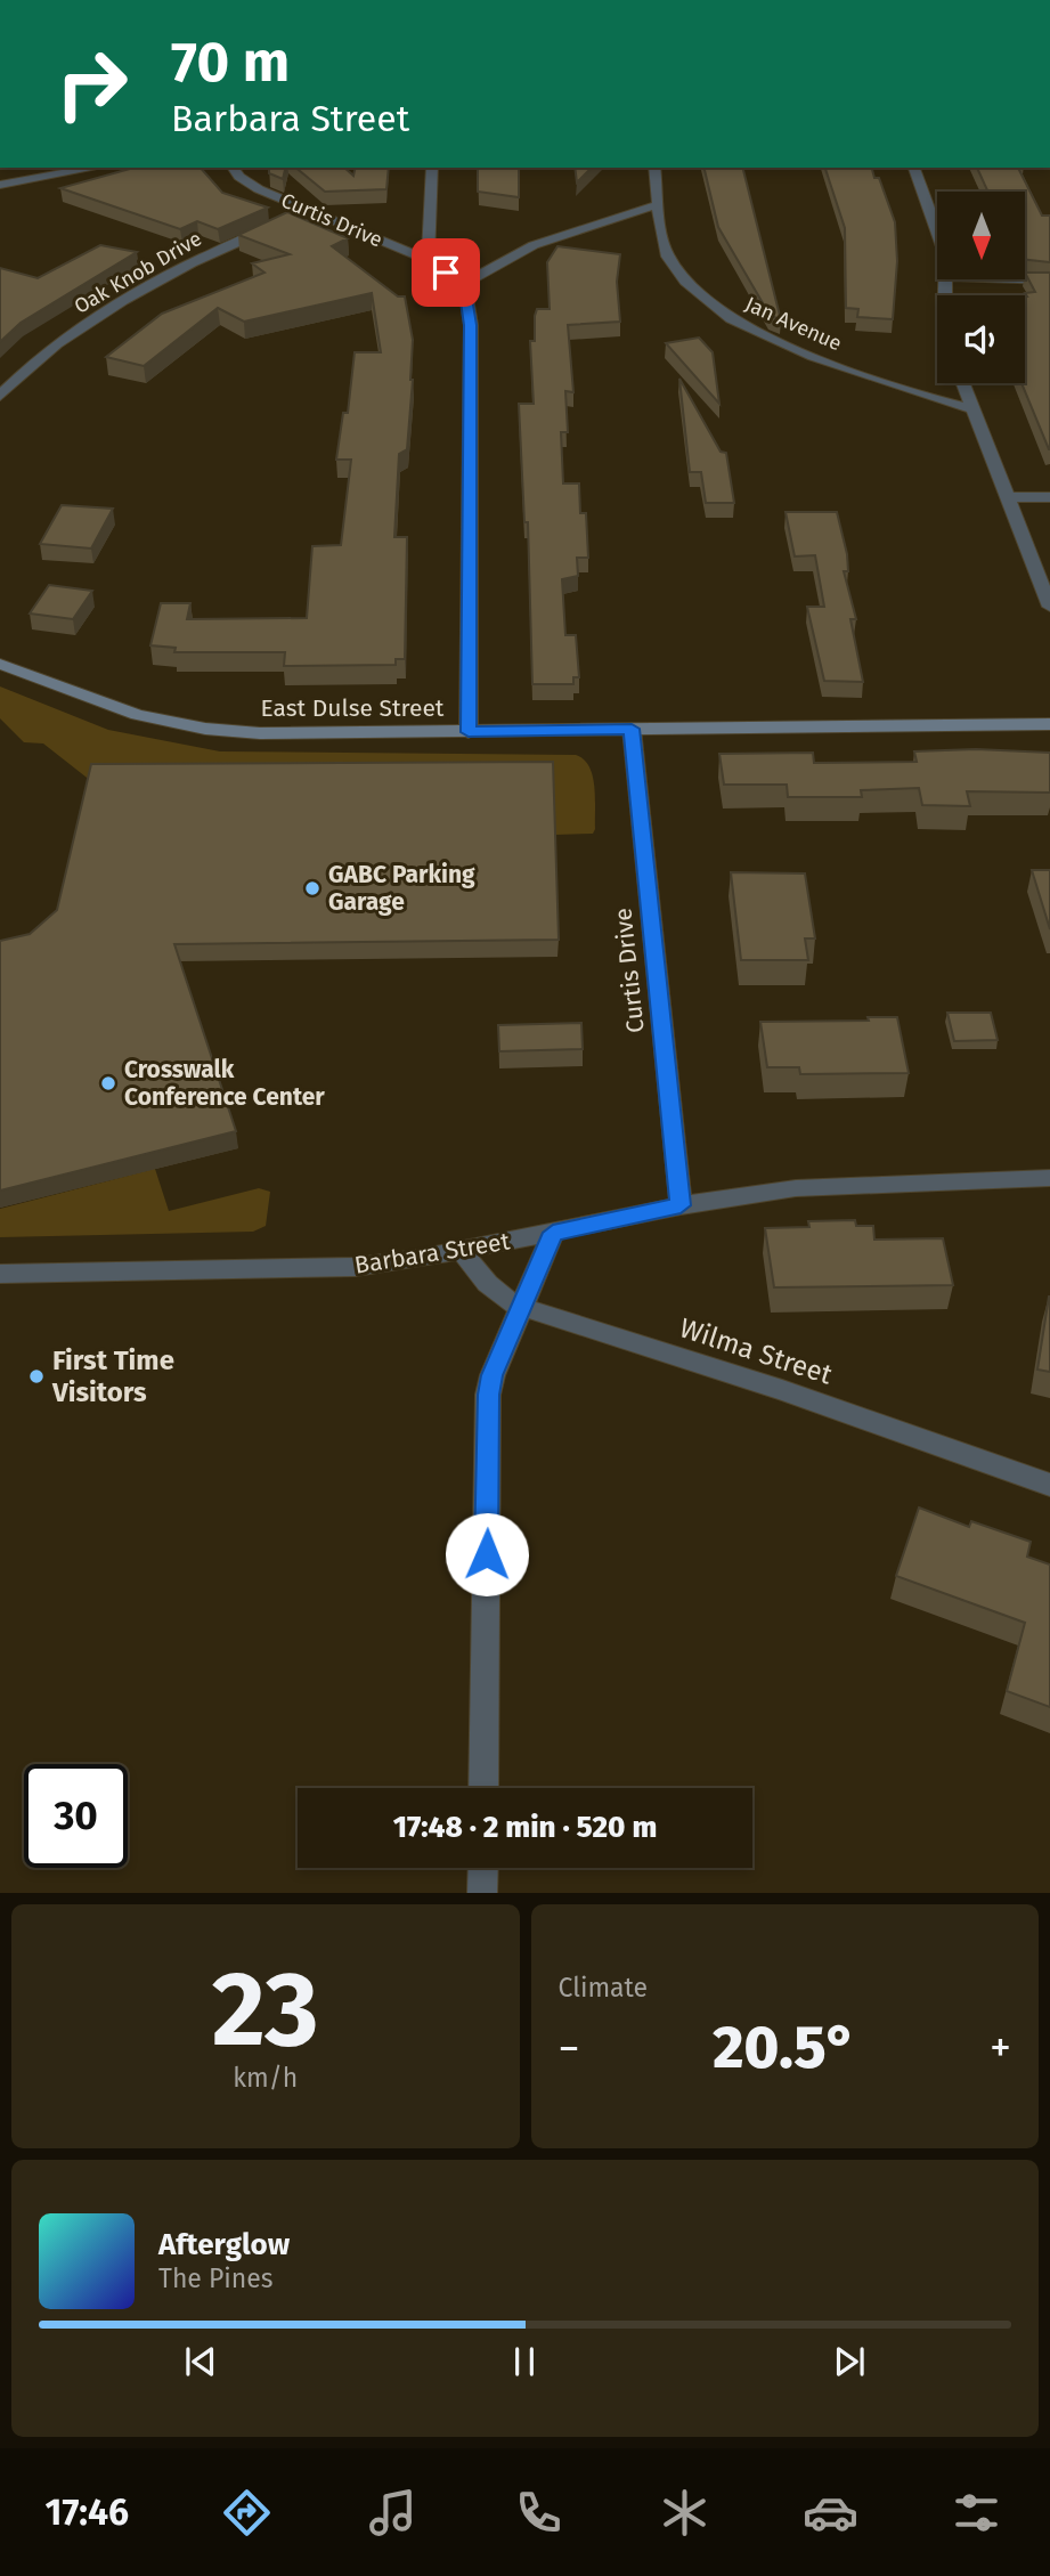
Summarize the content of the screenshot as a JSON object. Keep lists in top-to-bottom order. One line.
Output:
{"streets":{"street":["Curtis Drive","Oak Knob Drive","Jan Avenue","East Dulse Street","Barbara Street","Wilma Street"]},"crossings":[["Curtis Drive","Oak Knob Drive"],["Curtis Drive","East Dulse Street"],["Curtis Drive","Barbara Street"],["Barbara Street","Wilma Street"]],"places":["GABC Parking Garage","Crosswalk Conference Center","First Time Visitors"],"north":"bottom","page":{"turn":["70 m","Barbara Street"],"limit":"30","trip":"17:48 · 2 min · 520 m","tile":[["23","km/h"],"Climate"],"heat":["−","20.5°","+"],"song":["Afterglow","The Pines"],"tabs":"17:46"}}
